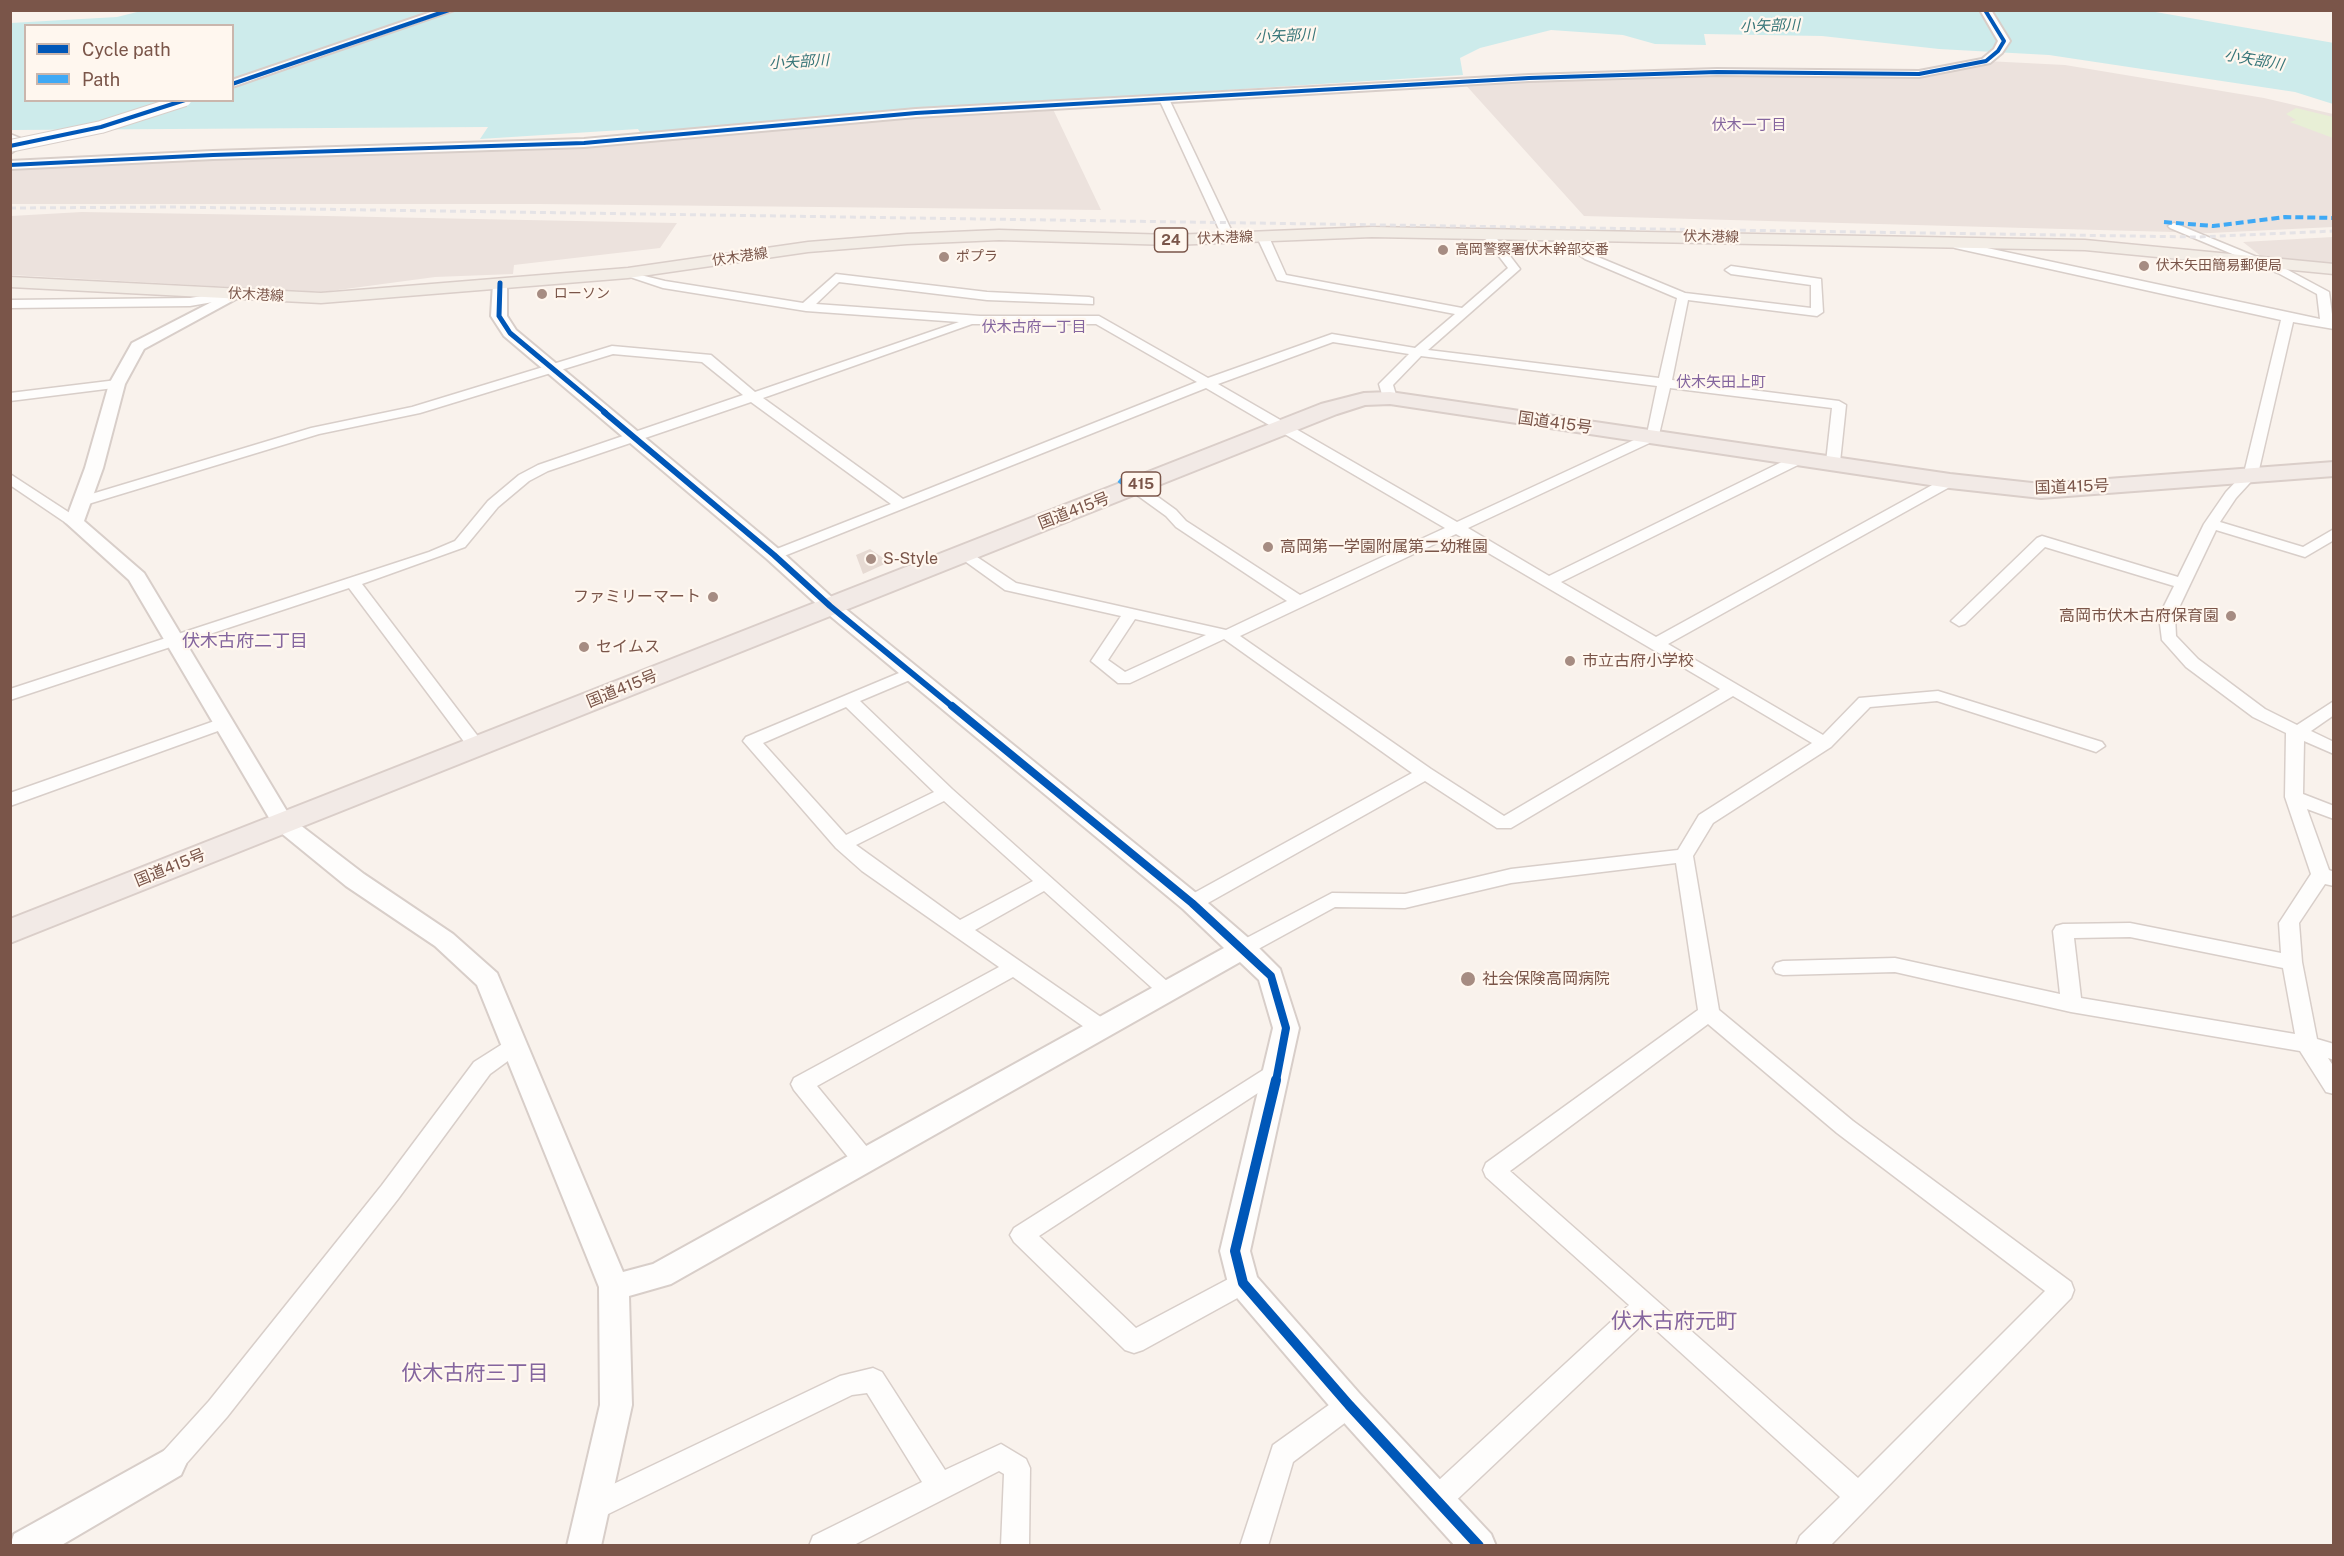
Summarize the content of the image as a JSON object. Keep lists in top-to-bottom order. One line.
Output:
{"streets":{"highway":["国道415号","415"],"main road":["伏木港線","24"]},"districts":["伏木一丁目","伏木古府一丁目","伏木矢田上町","伏木古府二丁目","伏木古府元町","伏木古府三丁目"],"water":["小矢部川"],"places":["高岡警察署伏木幹部交番","ポプラ","伏木矢田簡易郵便局","ローソン","高岡第一学園附属第二幼稚園","S-Style","ファミリーマート","高岡市伏木古府保育園","セイムス","市立古府小学校","社会保険高岡病院"],"legend":["Cycle path","Path"]}
